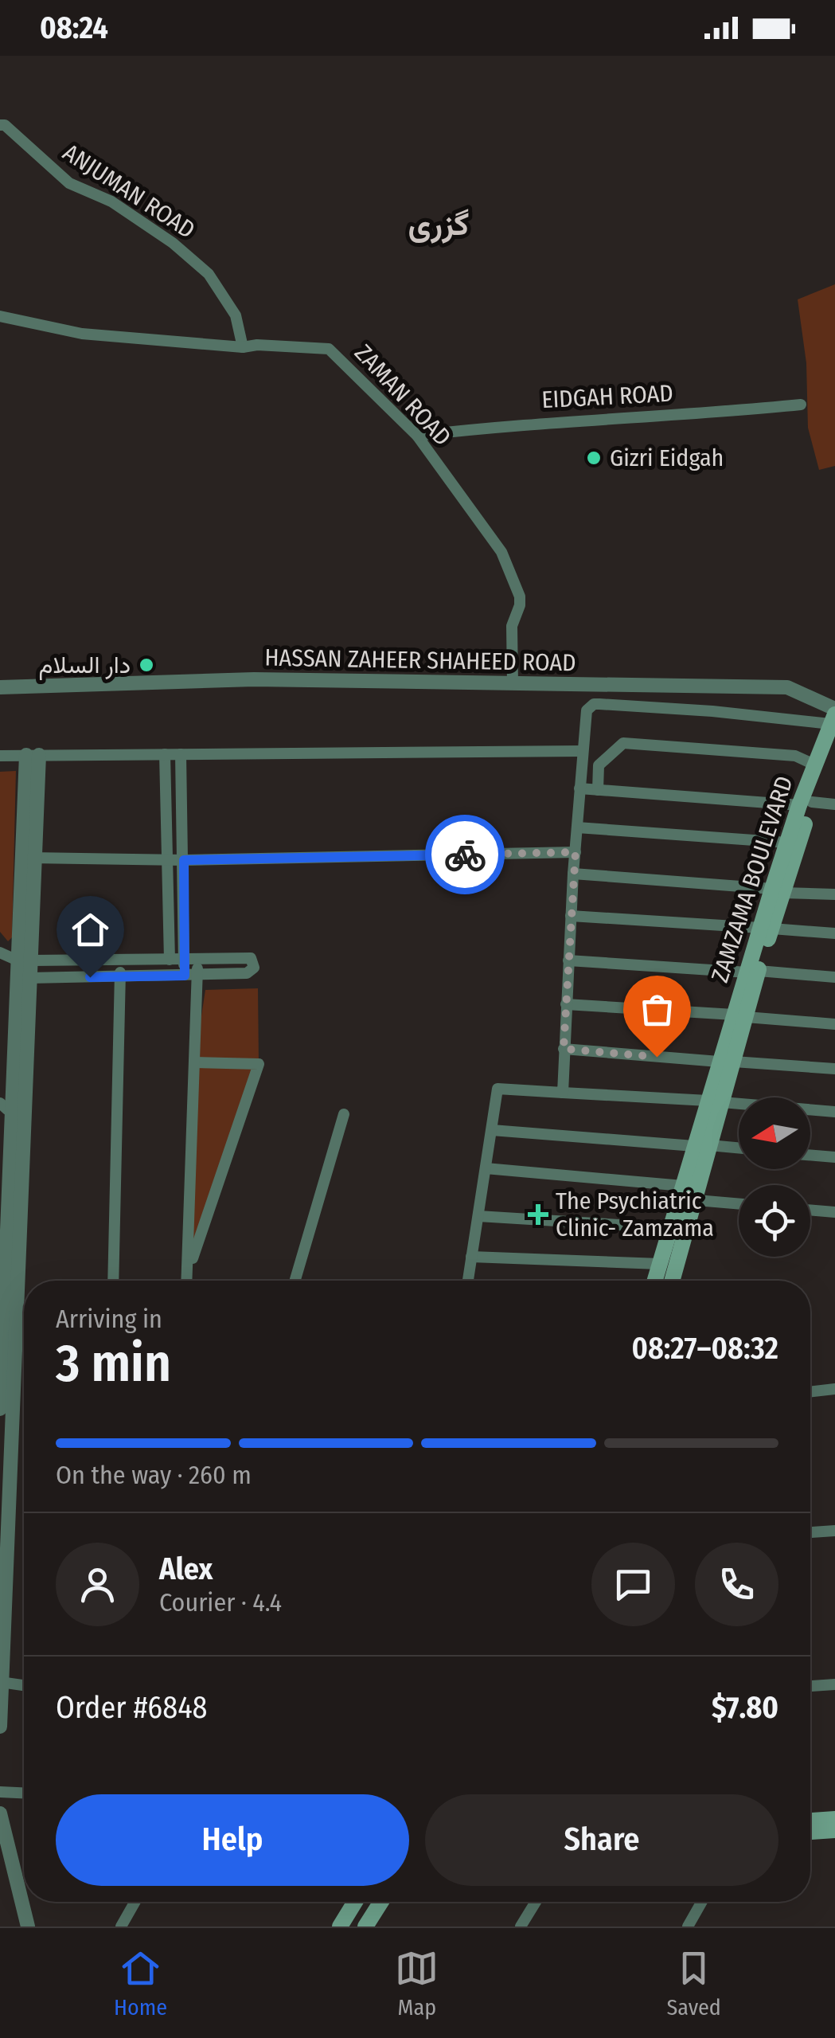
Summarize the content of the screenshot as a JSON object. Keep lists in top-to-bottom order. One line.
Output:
{"streets":{"main road":["ZAMZAMA BOULEVARD"],"street":["ANJUMAN ROAD","ZAMAN ROAD","EIDGAH ROAD","HASSAN ZAHEER SHAHEED ROAD"]},"crossings":[["ANJUMAN ROAD","ZAMAN ROAD"],["ZAMAN ROAD","EIDGAH ROAD"],["ZAMAN ROAD","HASSAN ZAHEER SHAHEED ROAD"],["HASSAN ZAHEER SHAHEED ROAD","ZAMZAMA BOULEVARD"]],"districts":["گزری"],"places":{"other":["Gizri Eidgah","دار السلام"],"health":["The Psychiatric Clinic- Zamzama"]},"north":"left","page":{"status":"08:24","heading":["3 min","Arriving in","08:27–08:32"],"panel":["Alex","Courier · 4.4","Order #6848","$7.80"],"bar":"On the way · 260 m","buttons":["Help","Share"],"tabs":["Home","Map","Saved"]}}
